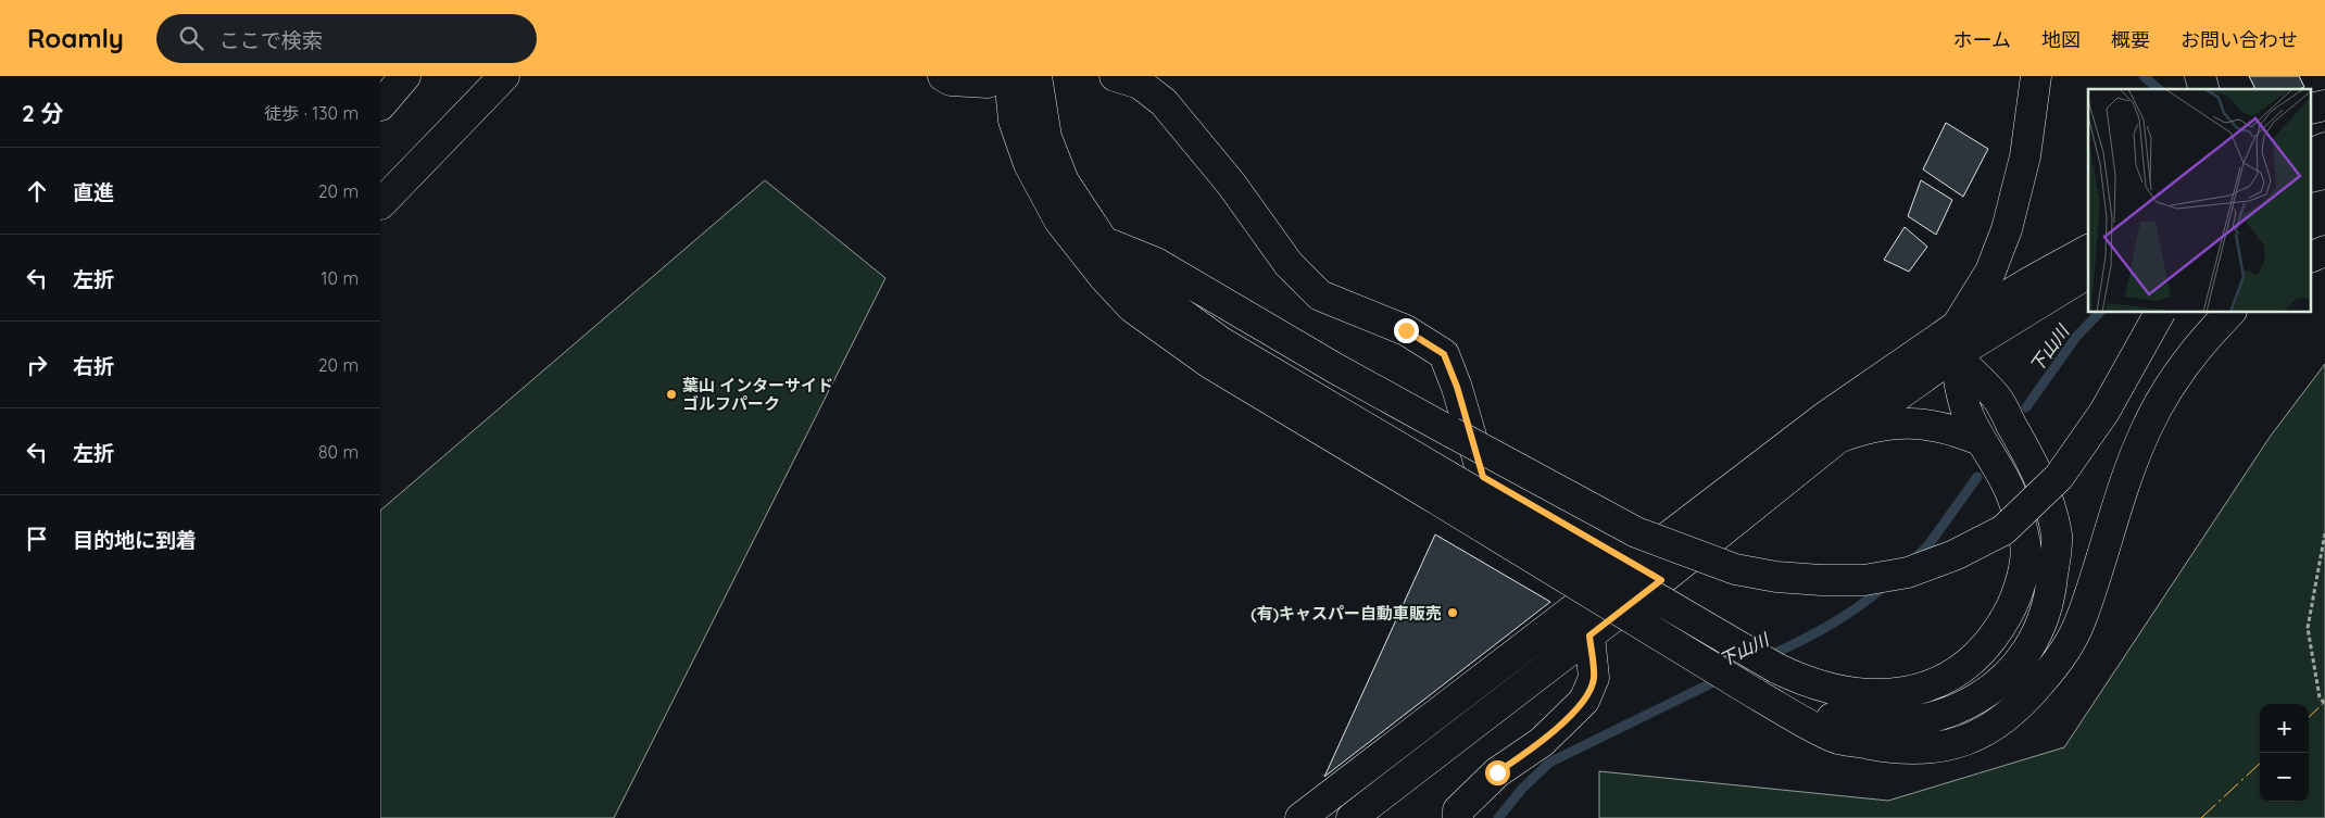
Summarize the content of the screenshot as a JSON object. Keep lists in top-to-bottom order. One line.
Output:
{"water":["下山川"],"places":["葉山 インターサイド ゴルフパーク","(有)キャスパー自動車販売"],"page":{"header":"Roamly","search":"ここで検索","nav":["ホーム","地図","概要","お問い合わせ"],"heading":["2 分","徒歩 · 130 m"],"list":[["直進","20 m"],["左折","10 m"],["右折","20 m"],["左折","80 m"],"目的地に到着"],"map_buttons":["+","−"]}}
